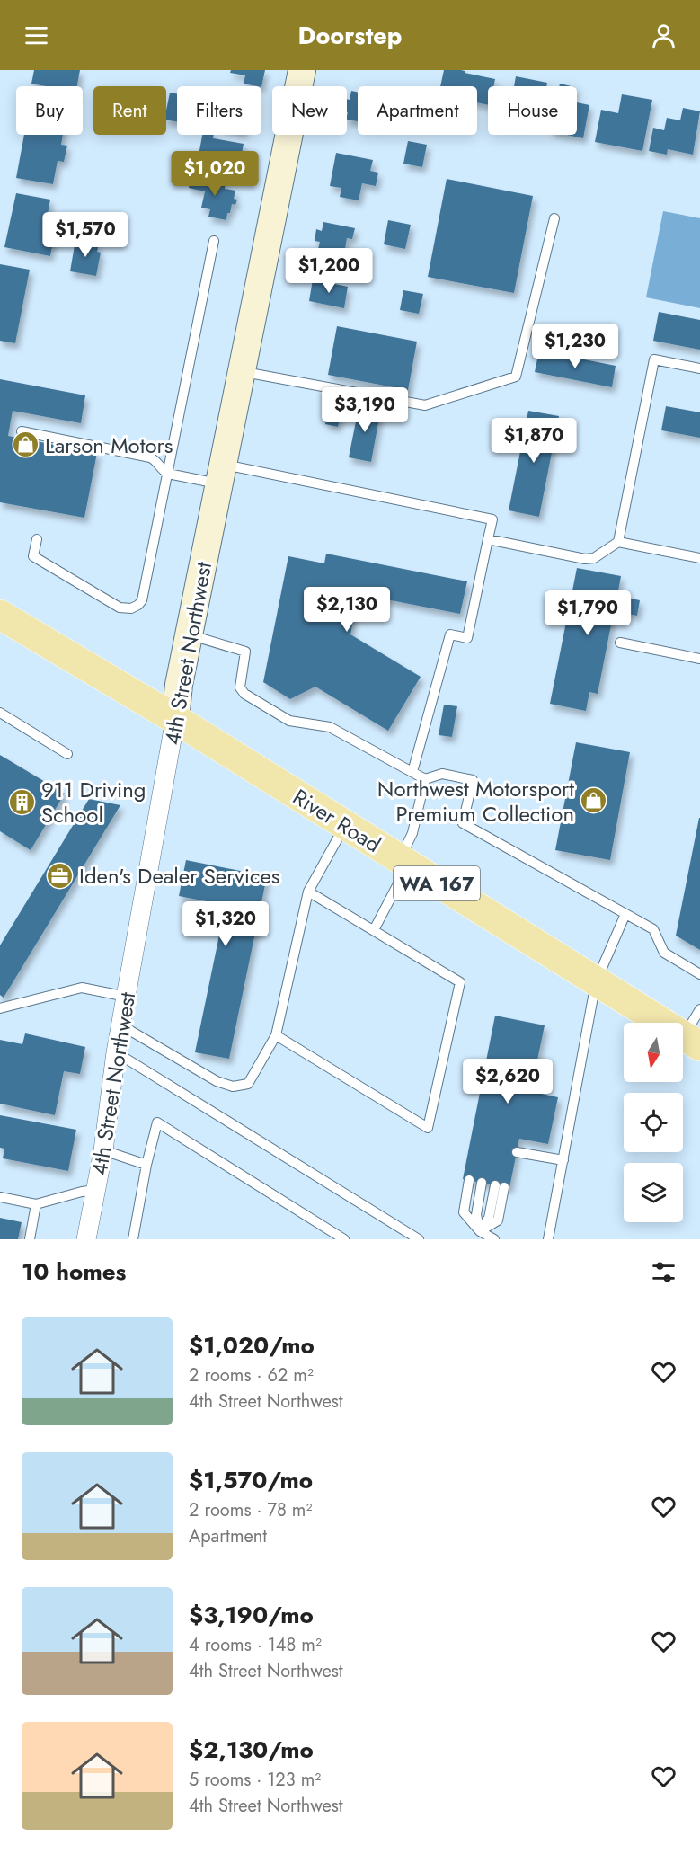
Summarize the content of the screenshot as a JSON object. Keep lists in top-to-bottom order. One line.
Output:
{"streets":{"main road":["4th Street Northwest","River Road","WA 167"]},"crossings":[["4th Street Northwest","River Road"]],"places":{"shop":["Larson Motors","Northwest Motorsport Premium Collection"],"building":["911 Driving School"],"office":["Iden's Dealer Services"]},"north":"bottom","page":{"header":"Doorstep","chip":["Buy","Rent","Filters","New","Apartment","House"],"price":["$1,020","$1,570","$1,200","$1,230","$3,190","$1,870","$2,130","$1,790","$1,320","$2,620"],"heading":"10 homes","list":[{"name":"$1,020/mo","note":"2 rooms · 62 m² · 4th Street Northwest"},{"name":"$1,570/mo","note":"2 rooms · 78 m² · Apartment"},{"name":"$3,190/mo","note":"4 rooms · 148 m² · 4th Street Northwest"},{"name":"$2,130/mo","note":"5 rooms · 123 m² · 4th Street Northwest"}]}}
